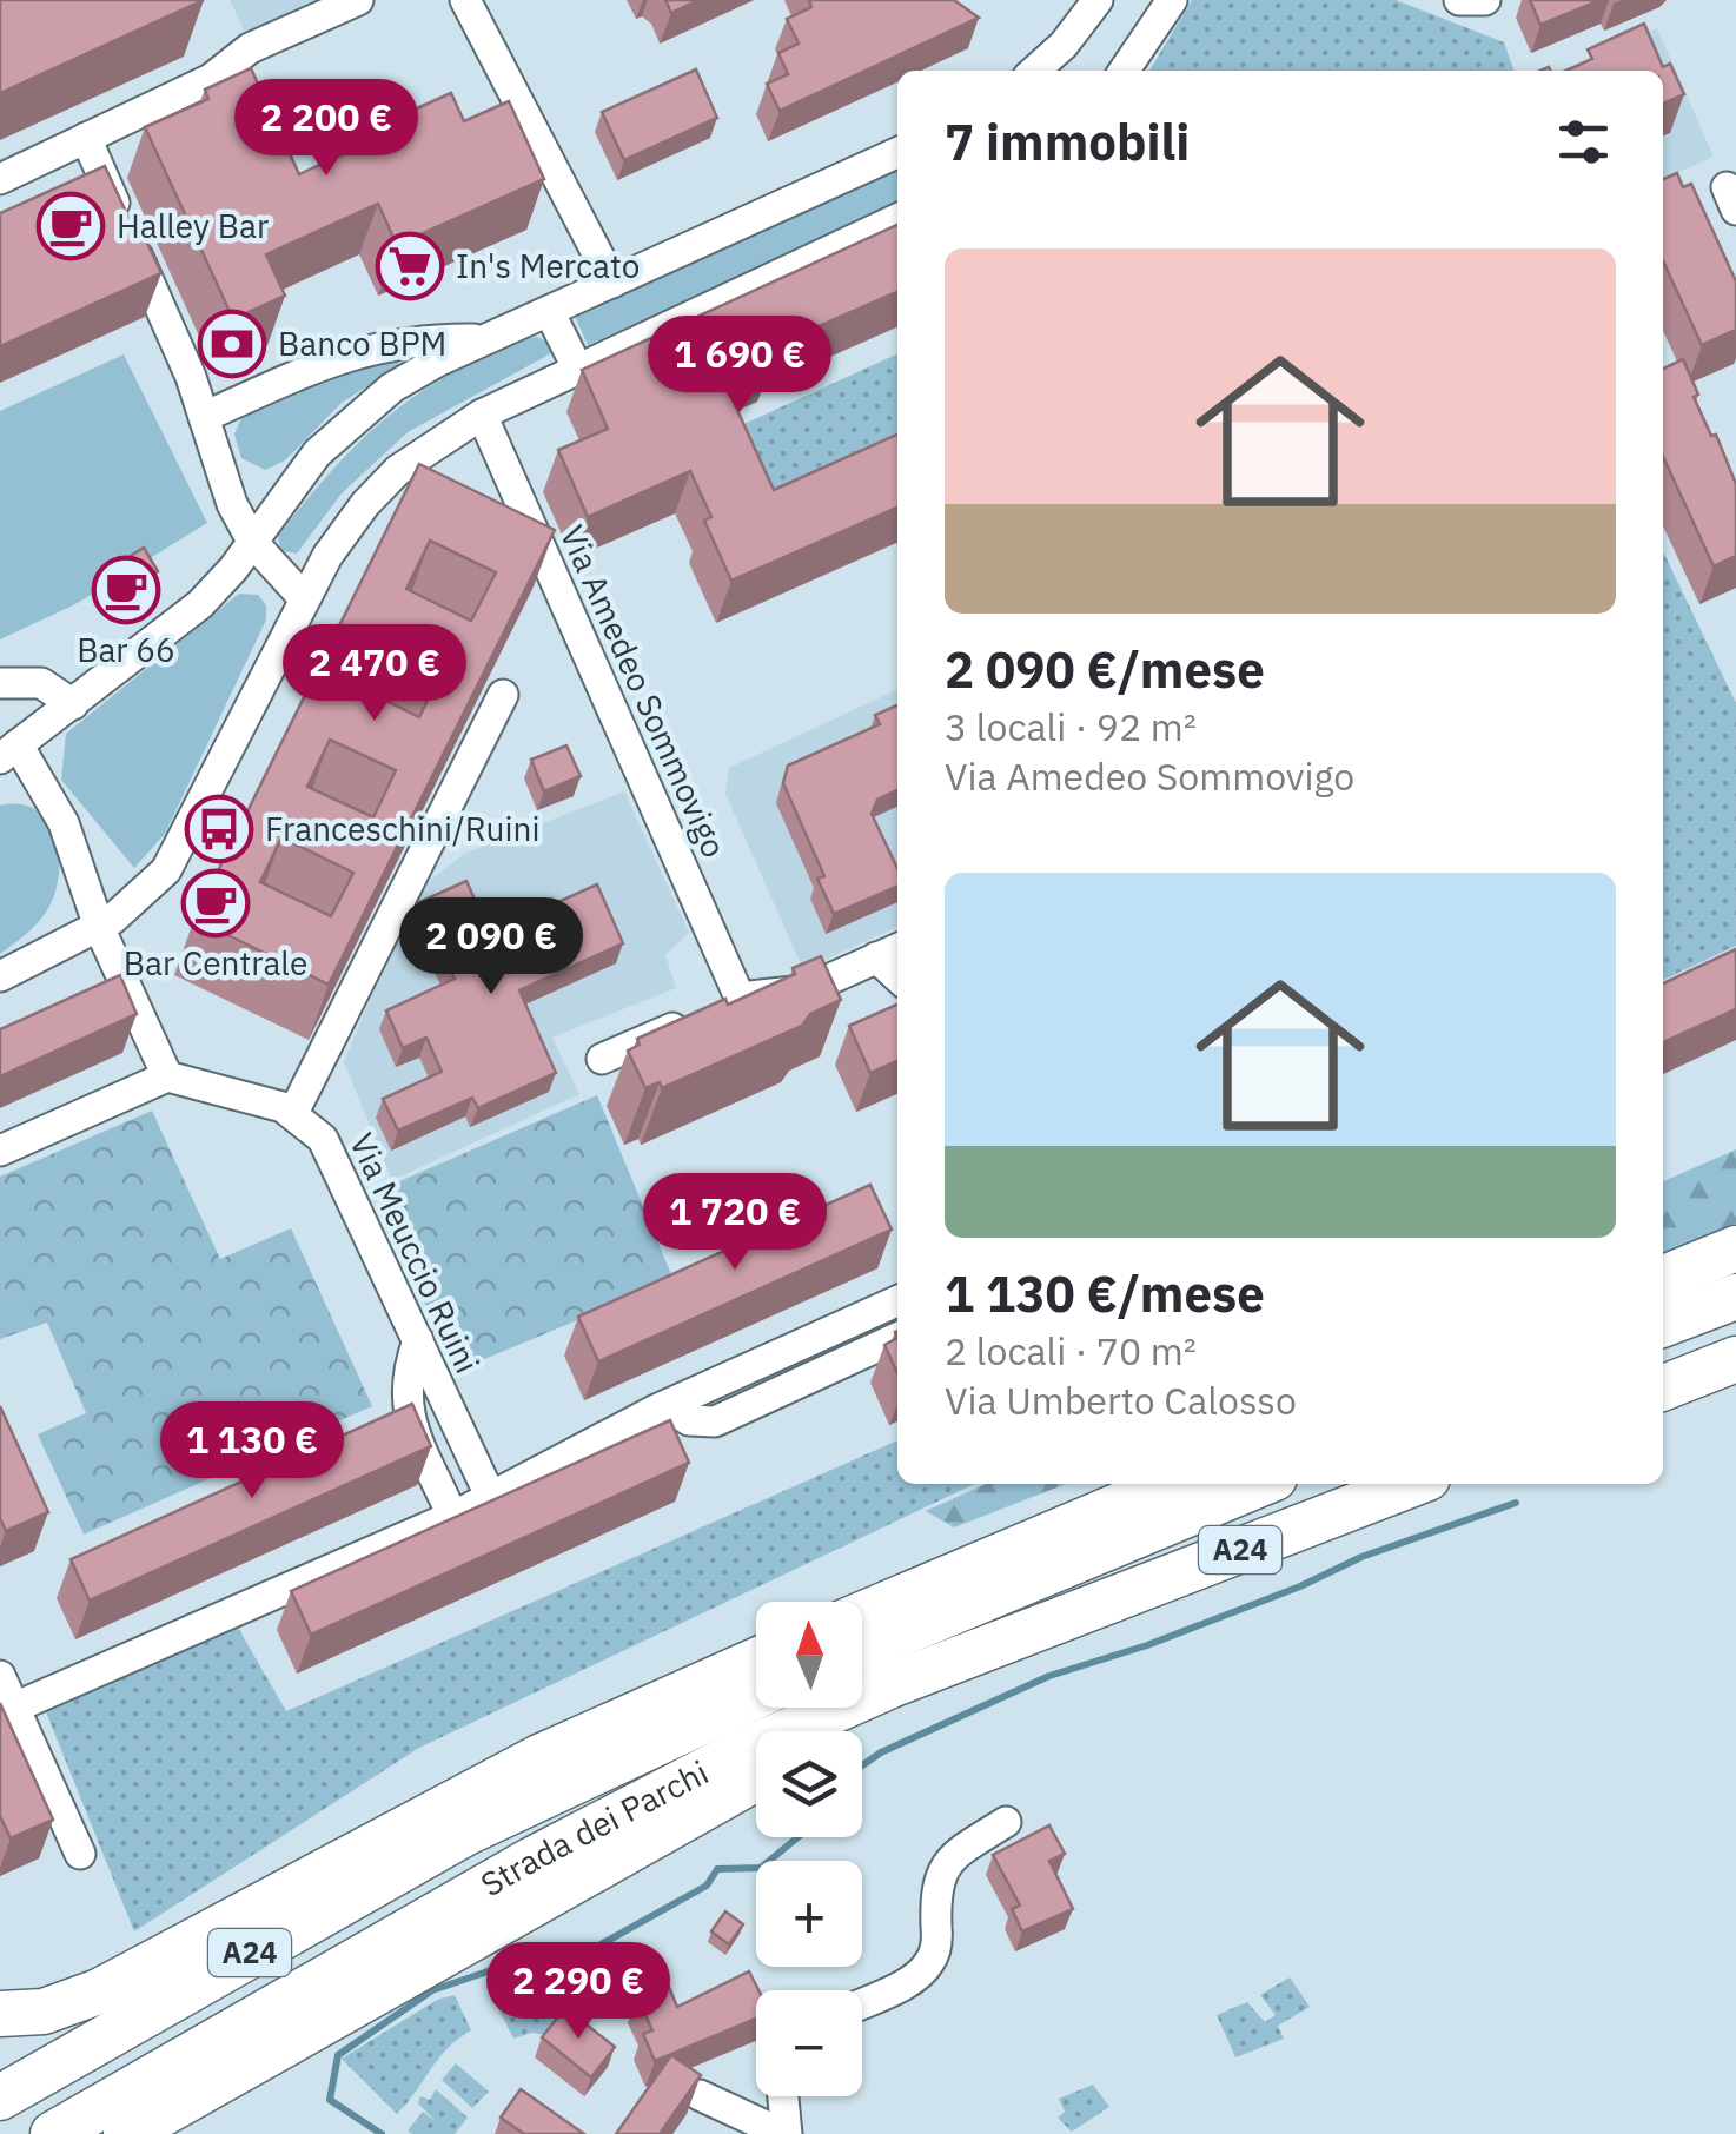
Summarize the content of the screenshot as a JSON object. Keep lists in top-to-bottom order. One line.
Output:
{"streets":{"highway":["A24","Strada dei Parchi"],"street":["Via Amedeo Sommovigo","Via Meuccio Ruini"]},"places":{"cafe":["Halley Bar","Bar 66","Bar Centrale"],"supermarket":["In's Mercato"],"bank":["Banco BPM"],"bus stop":["Franceschini/Ruini"]},"north":"top","page":{"heading":"7 immobili","price":["2 200 €","1 690 €","2 470 €","2 090 €","1 720 €","1 130 €","2 290 €"],"list":[{"name":"2 090 €/mese","note":"3 locali · 92 m² · Via Amedeo Sommovigo"},{"name":"1 130 €/mese","note":"2 locali · 70 m² · Via Umberto Calosso"}],"map_buttons":["+","−"]}}
